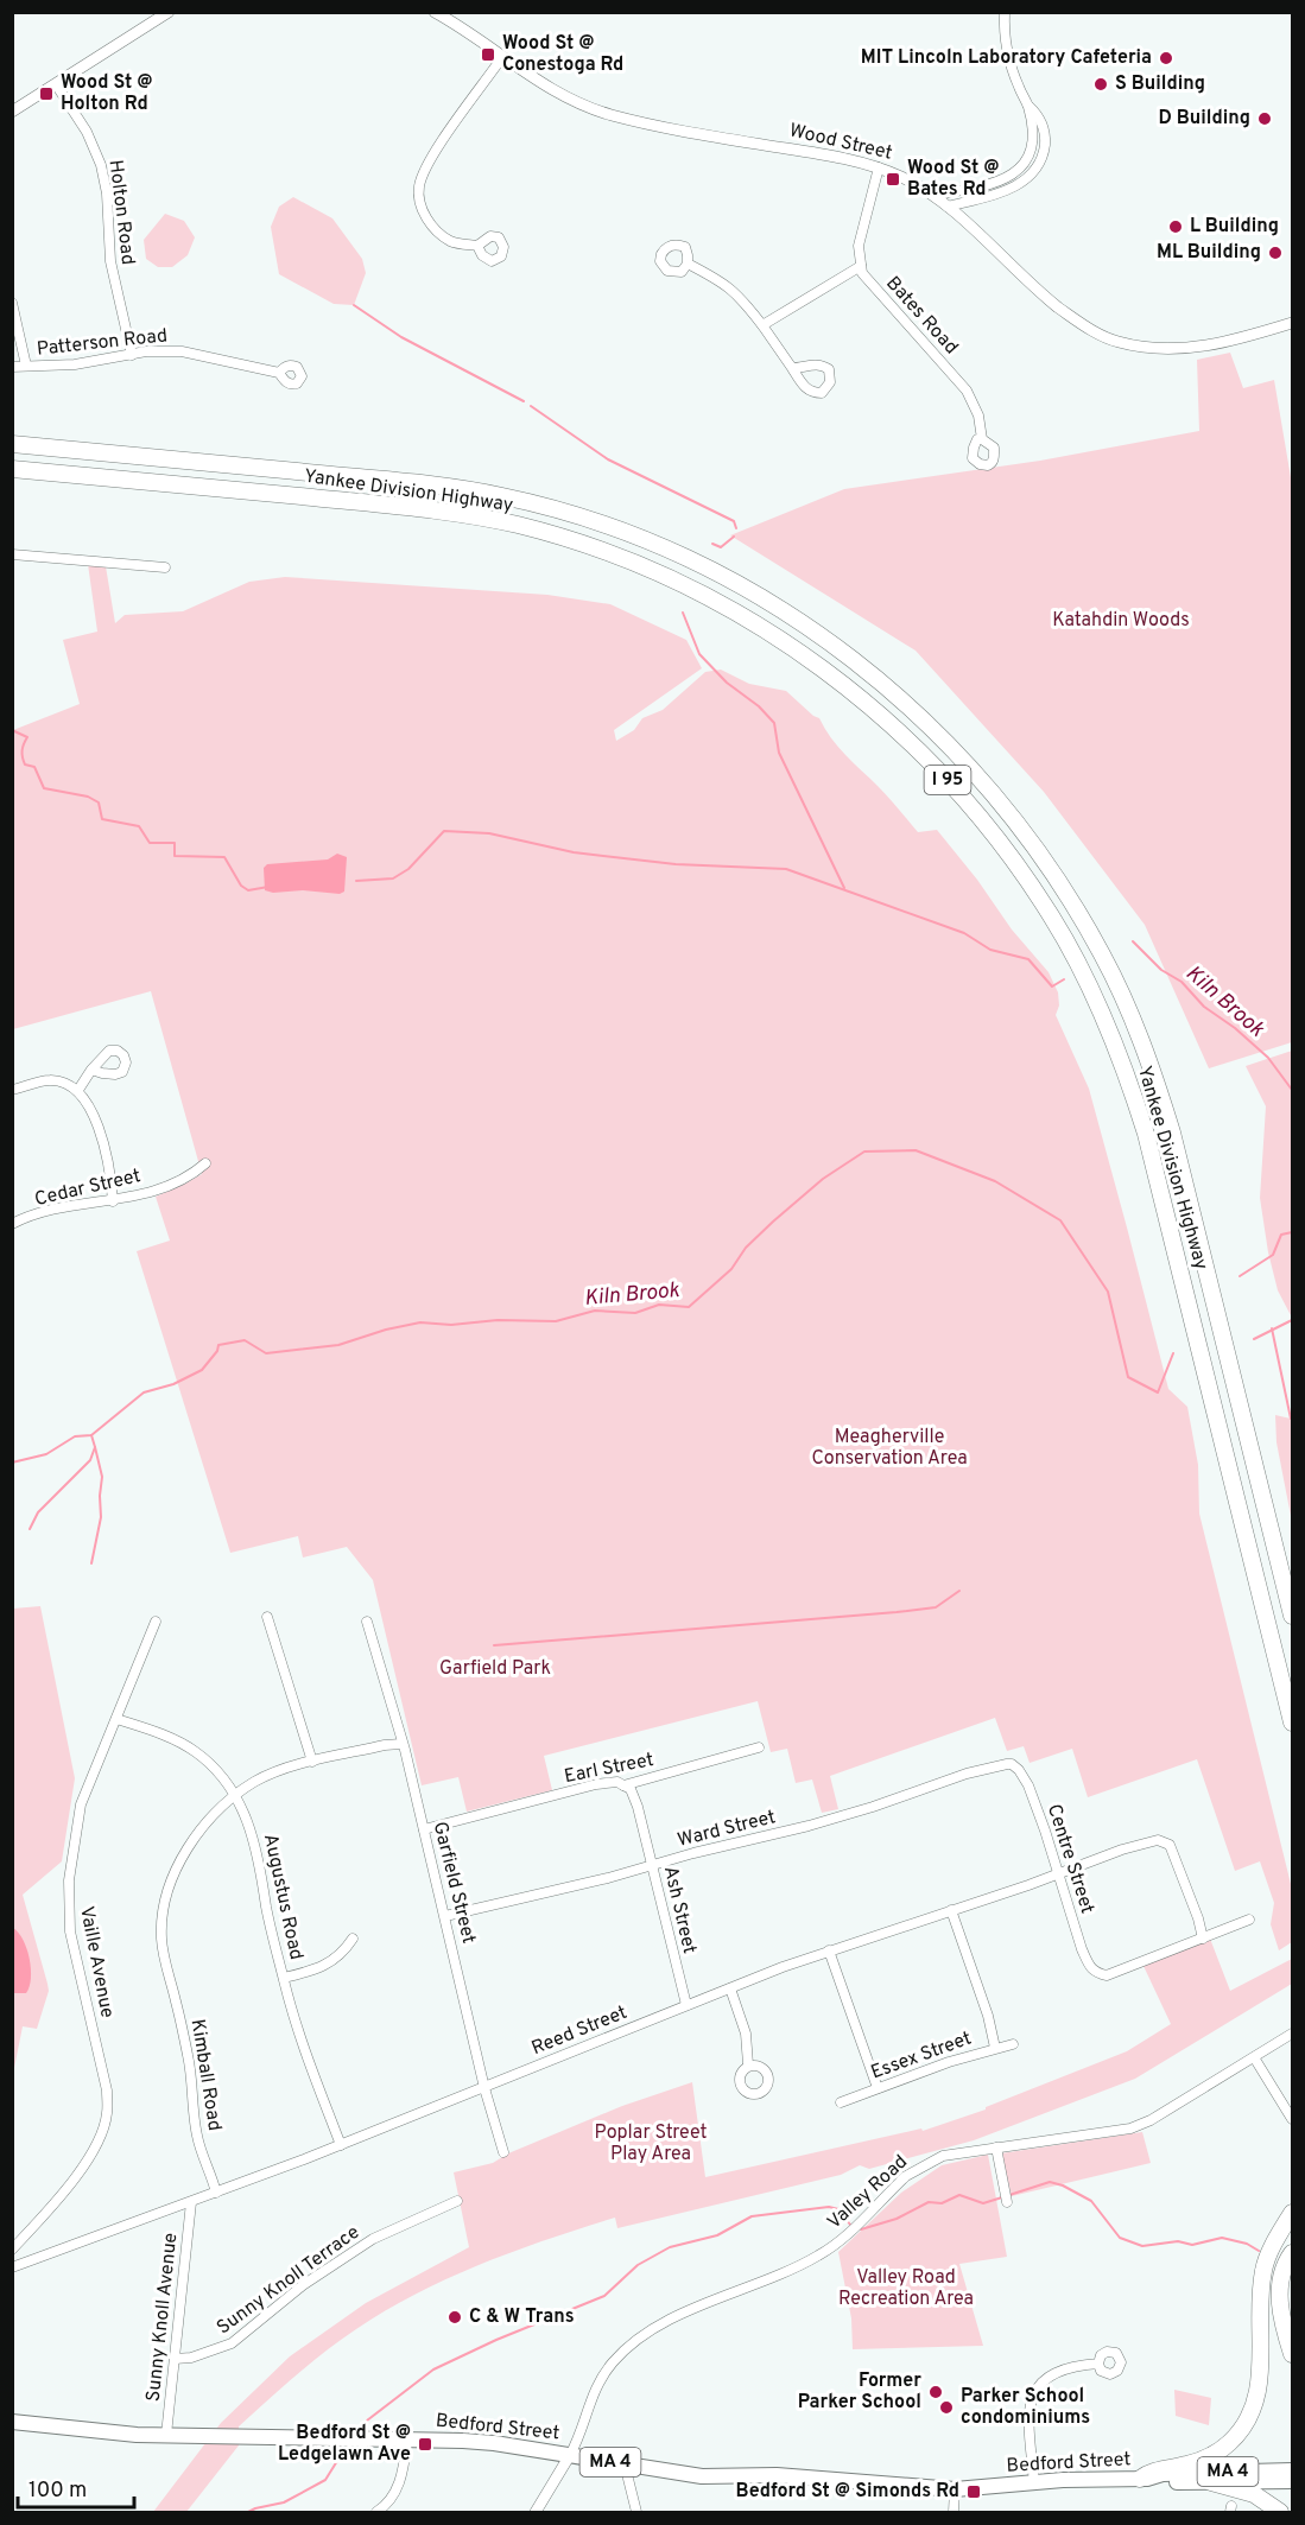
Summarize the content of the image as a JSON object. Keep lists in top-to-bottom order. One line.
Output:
{"streets":{"highway":["Yankee Division Highway","I 95"],"main road":["Bedford Street","MA 4"],"street":["Wood Street","Holton Road","Bates Road","Patterson Road","Cedar Street","Earl Street","Ward Street","Centre Street","Garfield Street","Augustus Road","Ash Street","Vaille Avenue","Reed Street","Essex Street","Kimball Road","Valley Road","Sunny Knoll Terrace","Sunny Knoll Avenue"]},"crossings":[["Holton Road","Patterson Road"],["Earl Street","Garfield Street"],["Earl Street","Ash Street"],["Ward Street","Centre Street"],["Ward Street","Garfield Street"],["Ward Street","Ash Street"],["Centre Street","Reed Street"],["Garfield Street","Reed Street"],["Garfield Street","Kimball Road"],["Augustus Road","Vaille Avenue"],["Augustus Road","Reed Street"],["Augustus Road","Kimball Road"],["Ash Street","Reed Street"],["Reed Street","Kimball Road"],["Reed Street","Sunny Knoll Avenue"],["Valley Road","Bedford Street"],["Sunny Knoll Terrace","Sunny Knoll Avenue"],["Sunny Knoll Avenue","Bedford Street"]],"water":["Kiln Brook"],"parks":["Katahdin Woods","Meagherville Conservation Area","Garfield Park","Poplar Street Play Area","Valley Road Recreation Area"],"places":{"transit":["Wood St @ Conestoga Rd","Wood St @ Holton Rd","Wood St @ Bates Rd","Bedford St @ Ledgelawn Ave","Bedford St @ Simonds Rd"],"other":["MIT Lincoln Laboratory Cafeteria","S Building","D Building","L Building","ML Building","C & W Trans","Former Parker School","Parker School condominiums"]},"scale_bar":"100 m"}
